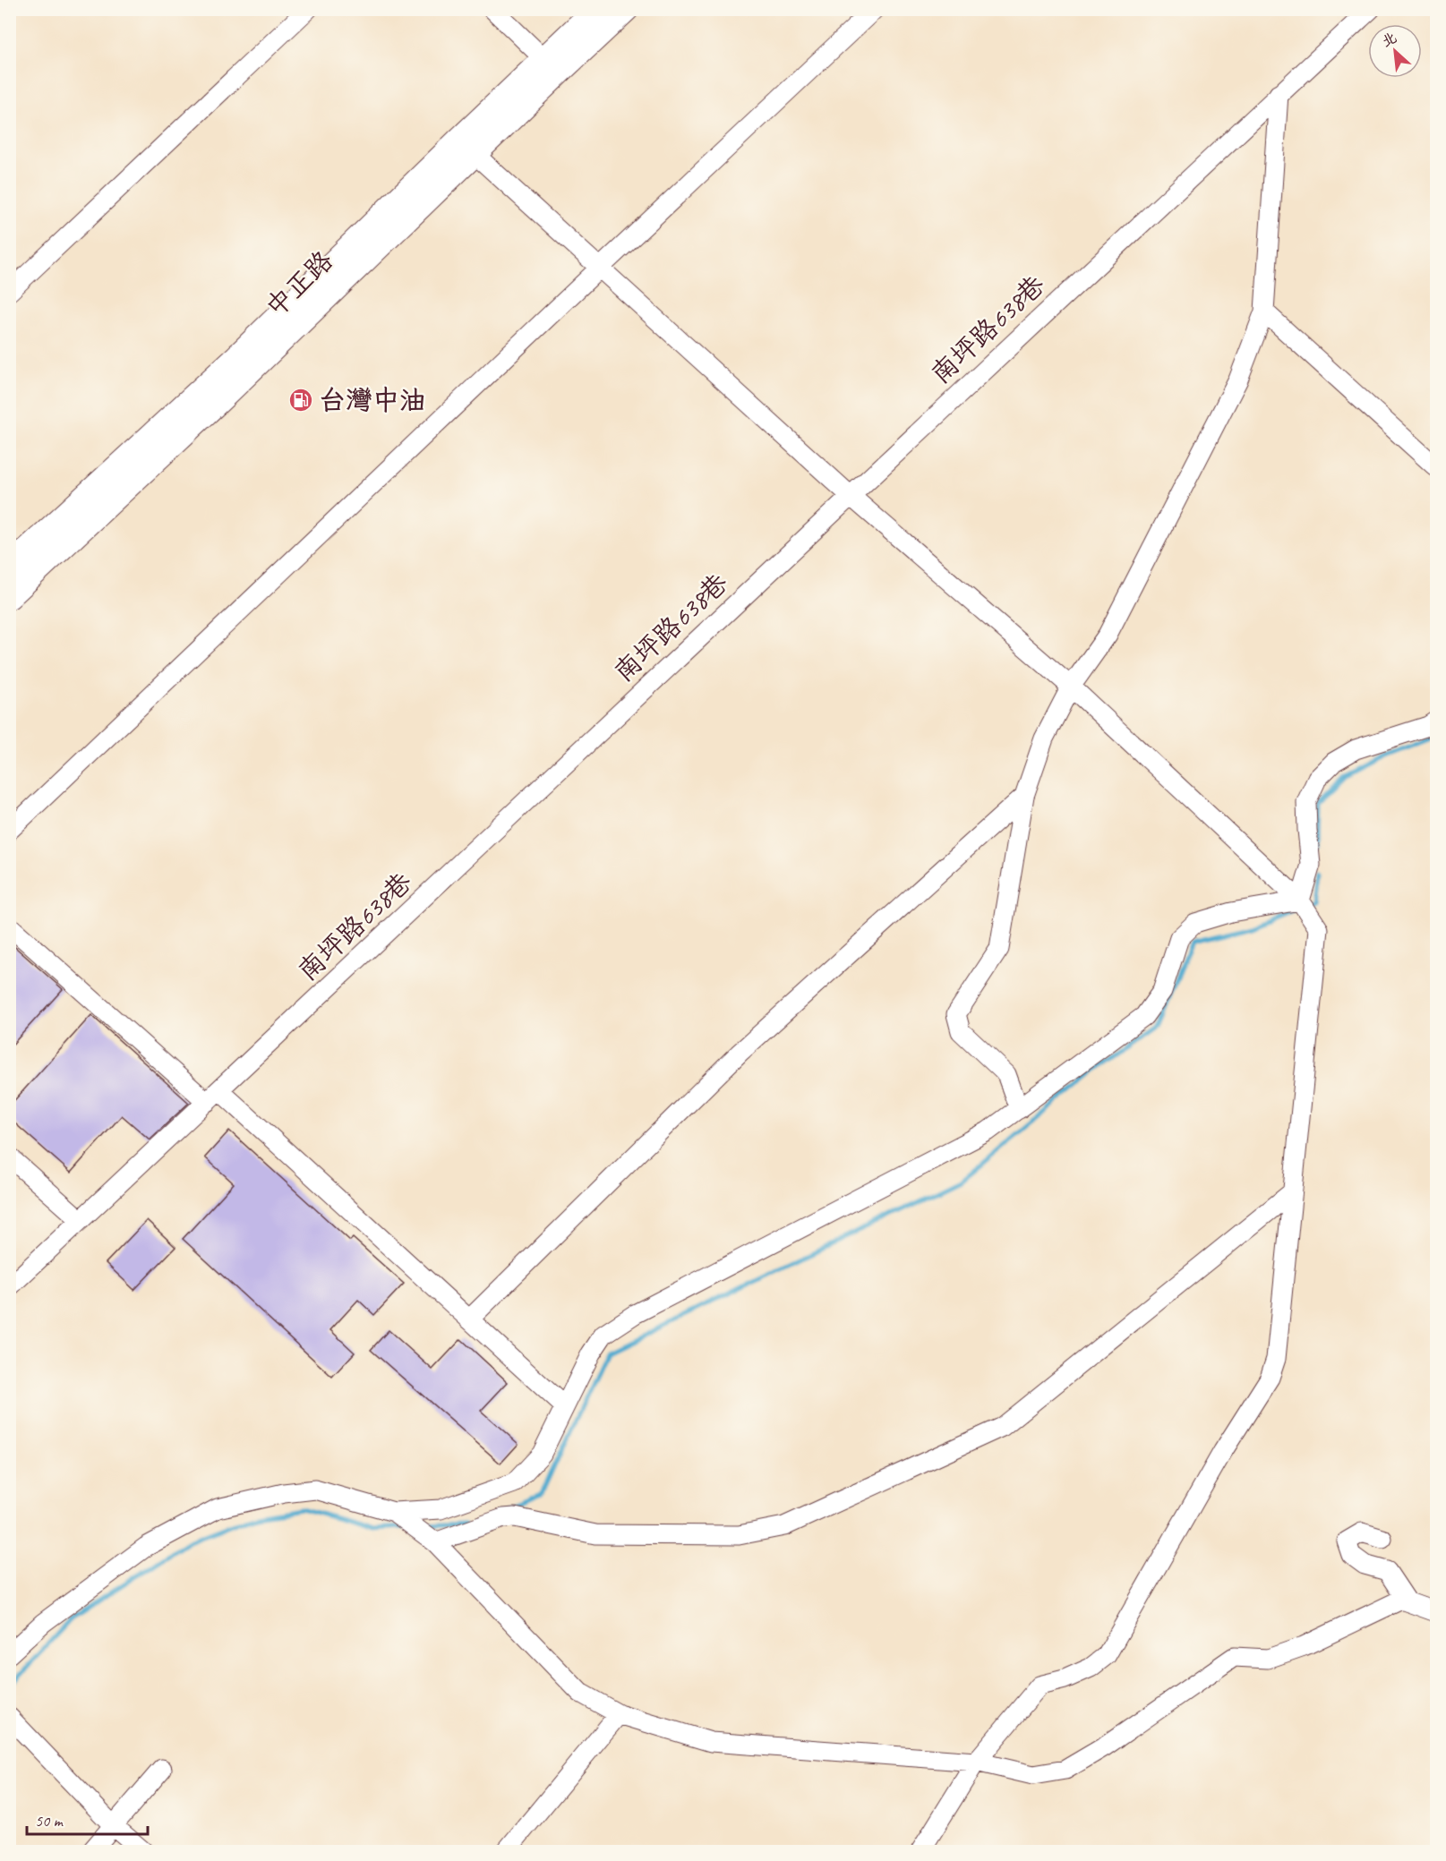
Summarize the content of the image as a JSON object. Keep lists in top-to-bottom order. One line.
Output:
{"streets":{"main road":["中正路"],"street":["南坪路638巷"]},"places":{"fuel station":["台灣中油"]},"scale_bar":"50 m","north":"top left"}
